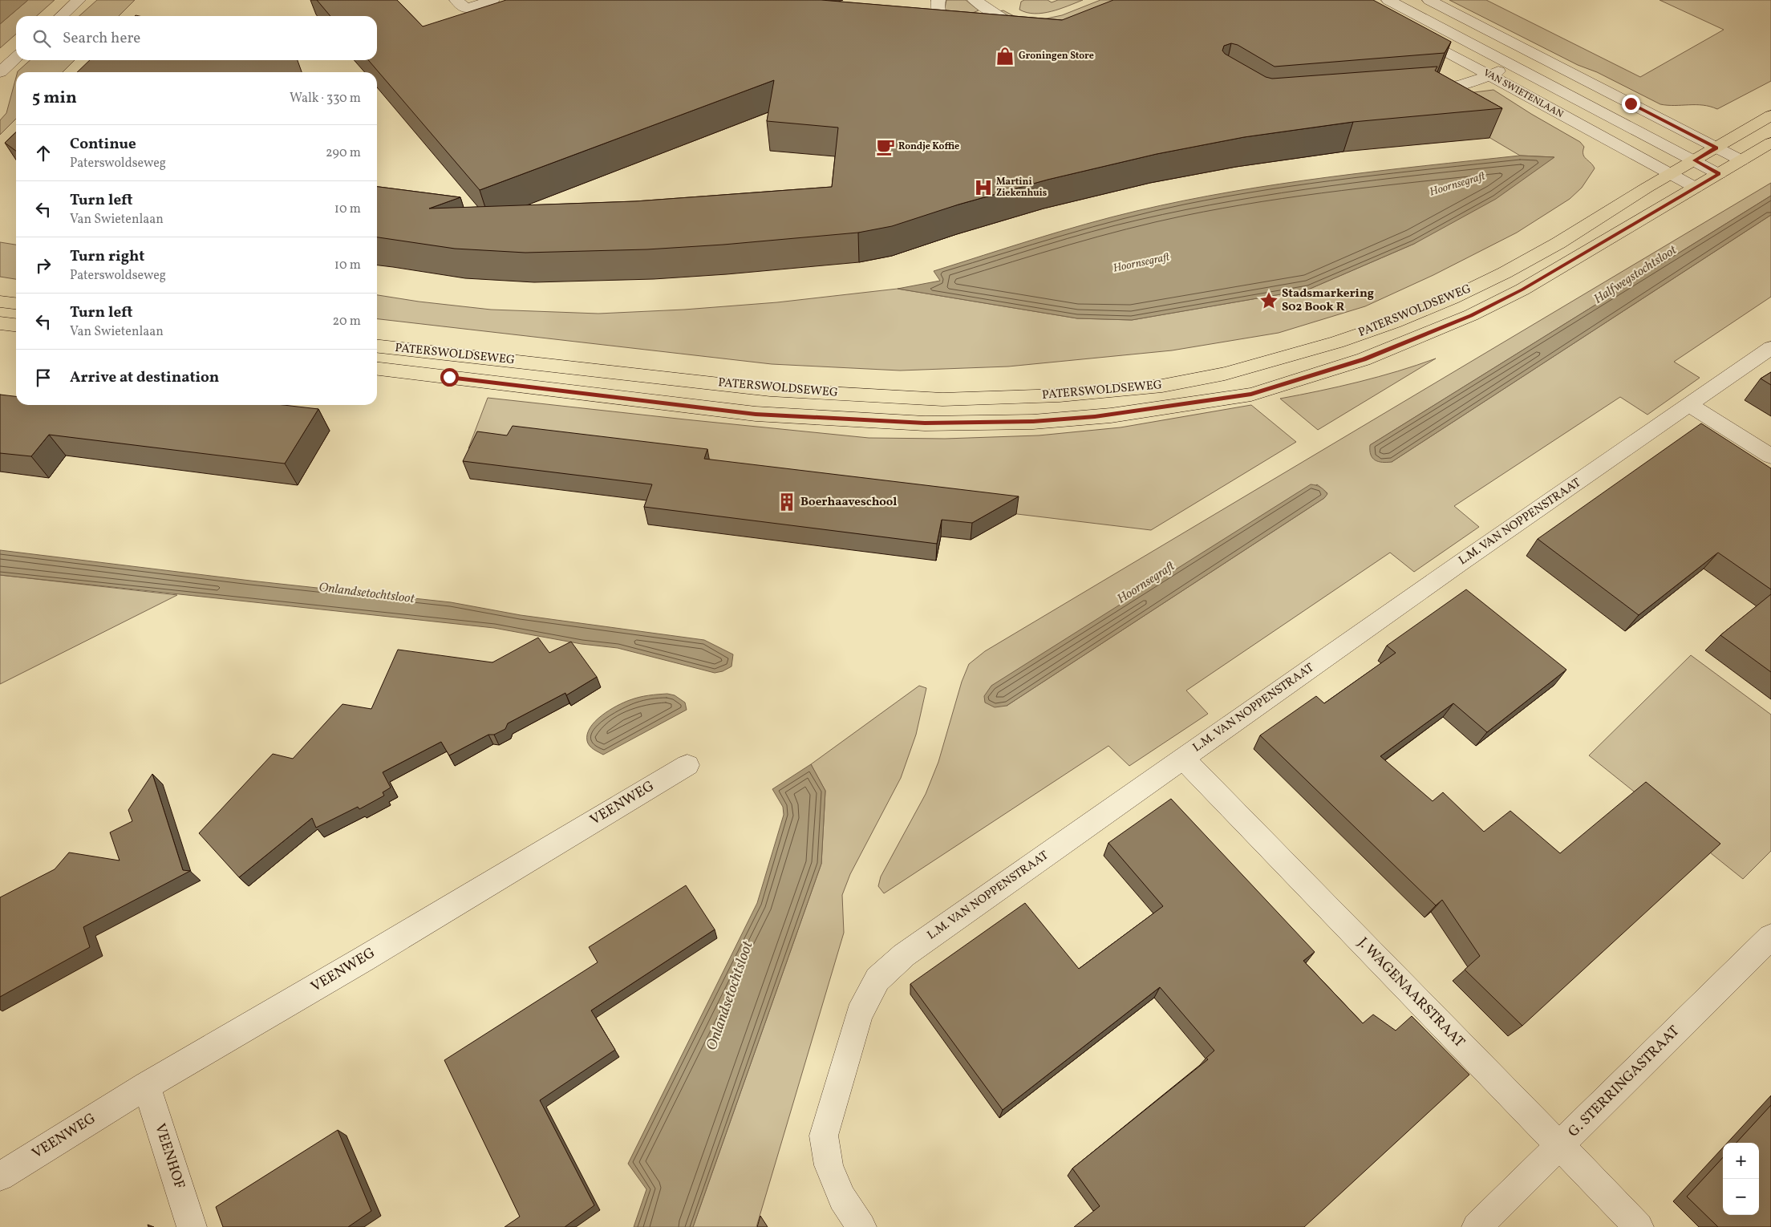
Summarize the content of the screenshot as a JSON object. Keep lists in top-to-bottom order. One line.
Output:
{"streets":{"main road":["PATERSWOLDSEWEG"],"street":["VAN SWIETENLAAN","L.M. VAN NOPPENSTRAAT","VEENWEG","J. WAGENAARSTRAAT","G. STERRINGASTRAAT","VEENHOF"]},"crossings":[["VAN SWIETENLAAN","PATERSWOLDSEWEG"],["L.M. VAN NOPPENSTRAAT","J. WAGENAARSTRAAT"],["VEENWEG","VEENHOF"],["J. WAGENAARSTRAAT","G. STERRINGASTRAAT"]],"water":["Hoornsegraft","Halfwegstochtsloot","Onlandsetochtsloot"],"places":{"shop":["Groningen Store"],"cafe":["Rondje Koffie"],"hospital":["Martini Ziekenhuis"],"place":["Stadsmarkering S02 Book R"],"building":["Boerhaaveschool"]},"page":{"search":"Search here","heading":["5 min","Walk · 330 m"],"list":[["Continue","Paterswoldseweg","290 m"],["Turn left","Van Swietenlaan","10 m"],["Turn right","Paterswoldseweg","10 m"],["Turn left","Van Swietenlaan","20 m"],"Arrive at destination"],"map_buttons":["+","−"]}}
